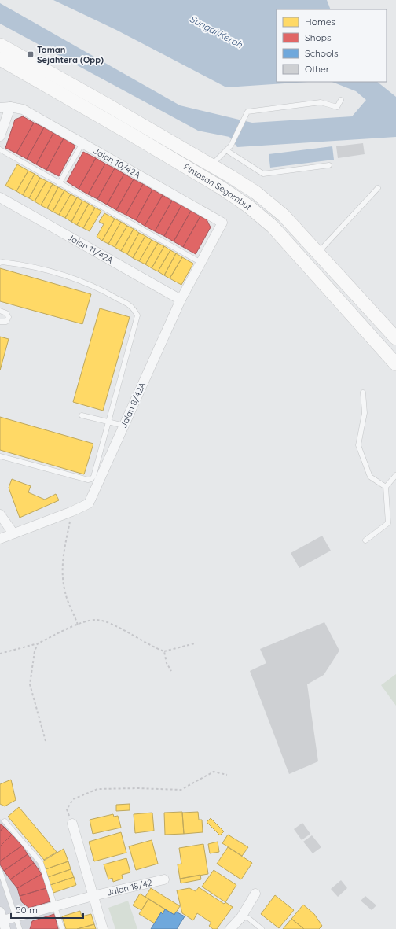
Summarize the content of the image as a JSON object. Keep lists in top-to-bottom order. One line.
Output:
{"streets":{"main road":["Pintasan Segambut"],"street":["Jalan 10/42A","Jalan 11/42A","Jalan 8/42A","Jalan 18/42"]},"crossings":[["Jalan 10/42A","Jalan 8/42A"],["Jalan 11/42A","Jalan 8/42A"]],"water":["Sungai Keroh"],"places":{"transit":["Taman Sejahtera (Opp)"]},"legend":["Homes","Shops","Schools","Other"],"scale_bar":"50 m"}
